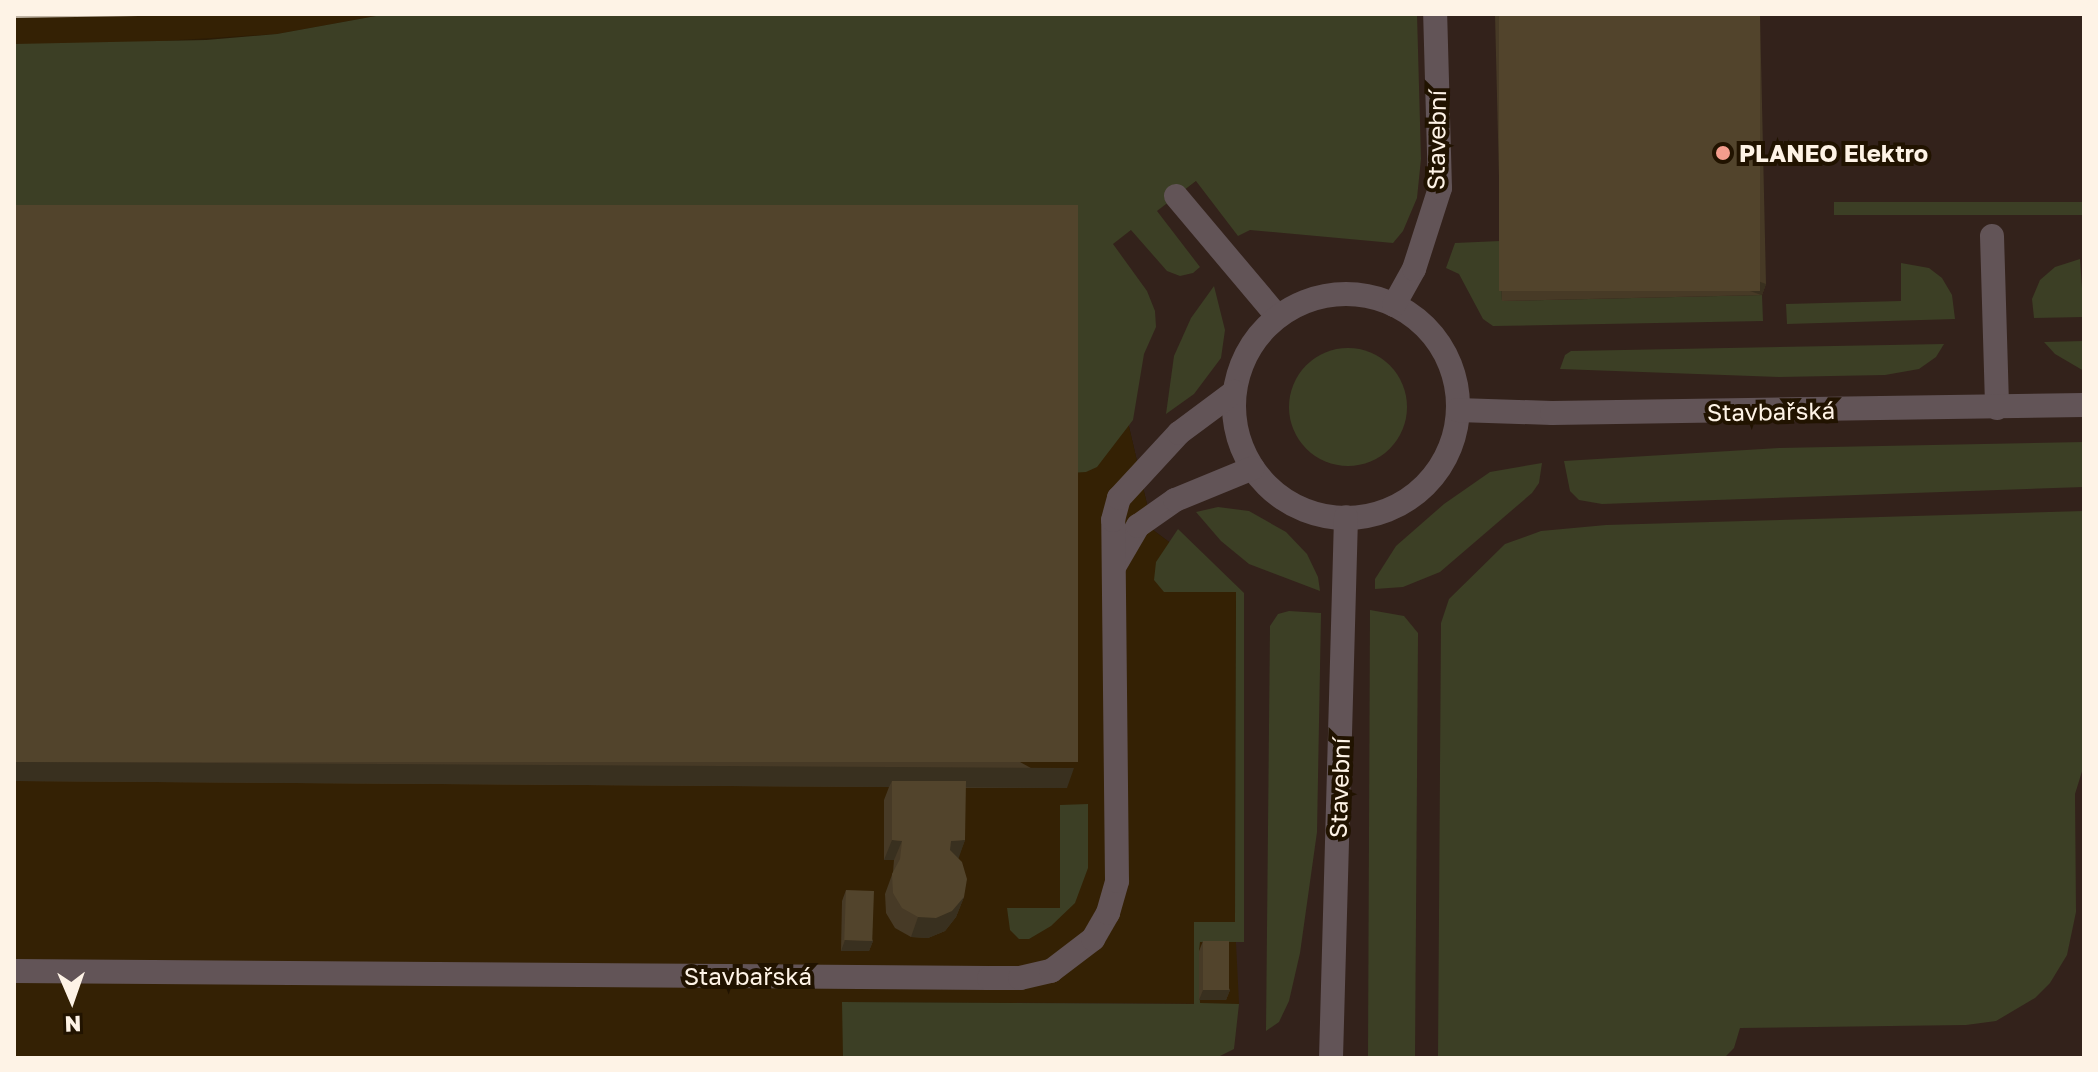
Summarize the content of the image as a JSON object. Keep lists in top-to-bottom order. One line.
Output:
{"streets":{"street":["Stavební","Stavbařská"]},"crossings":[["Stavební","Stavbařská"]],"places":["PLANEO Elektro"],"north":"bottom"}
